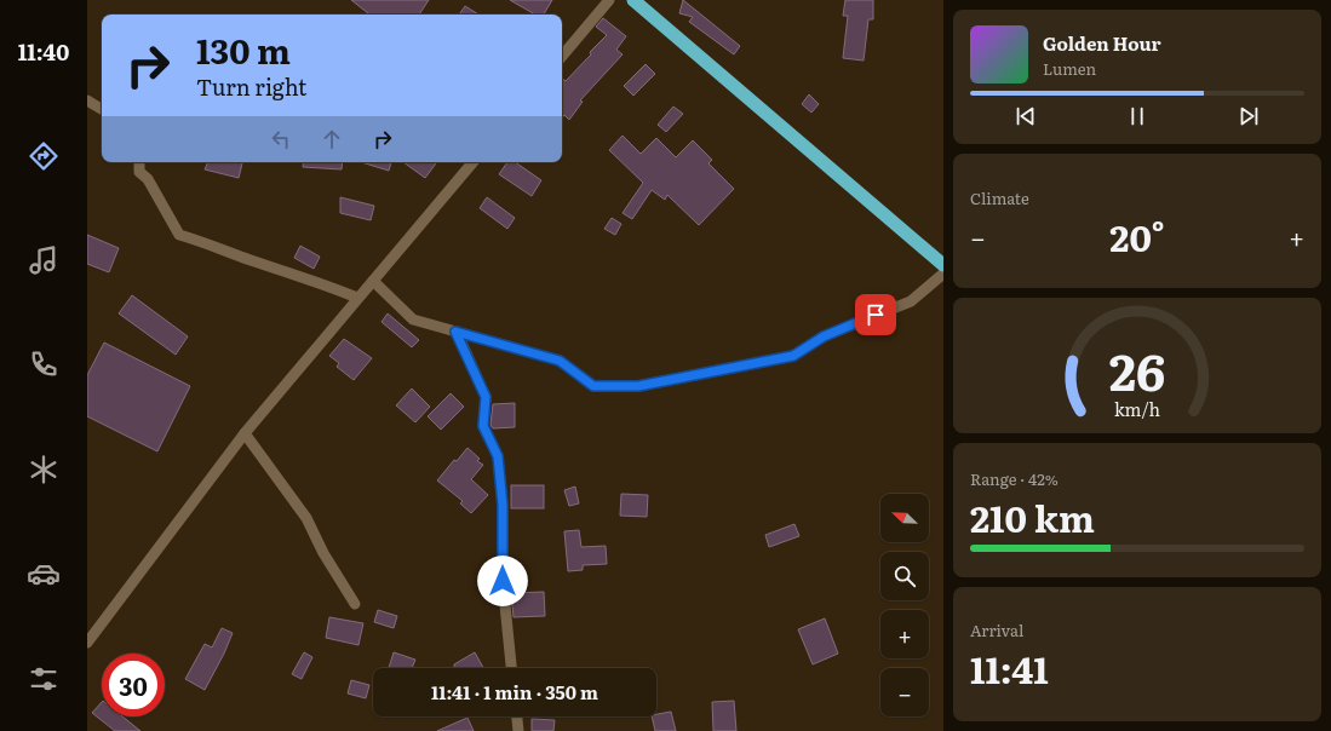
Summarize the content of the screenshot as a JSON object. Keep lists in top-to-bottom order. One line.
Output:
{"north":"top left","page":{"tabs":"11:40","turn":["130 m","Turn right"],"song":["Golden Hour","Lumen"],"tile":["Climate",["Range · 42%","210 km"],["Arrival","11:41"]],"heat":["−","20°","+"],"map_buttons":["+","−"],"limit":"30","trip":"11:41 · 1 min · 350 m","gauge":["26","km/h"]}}
